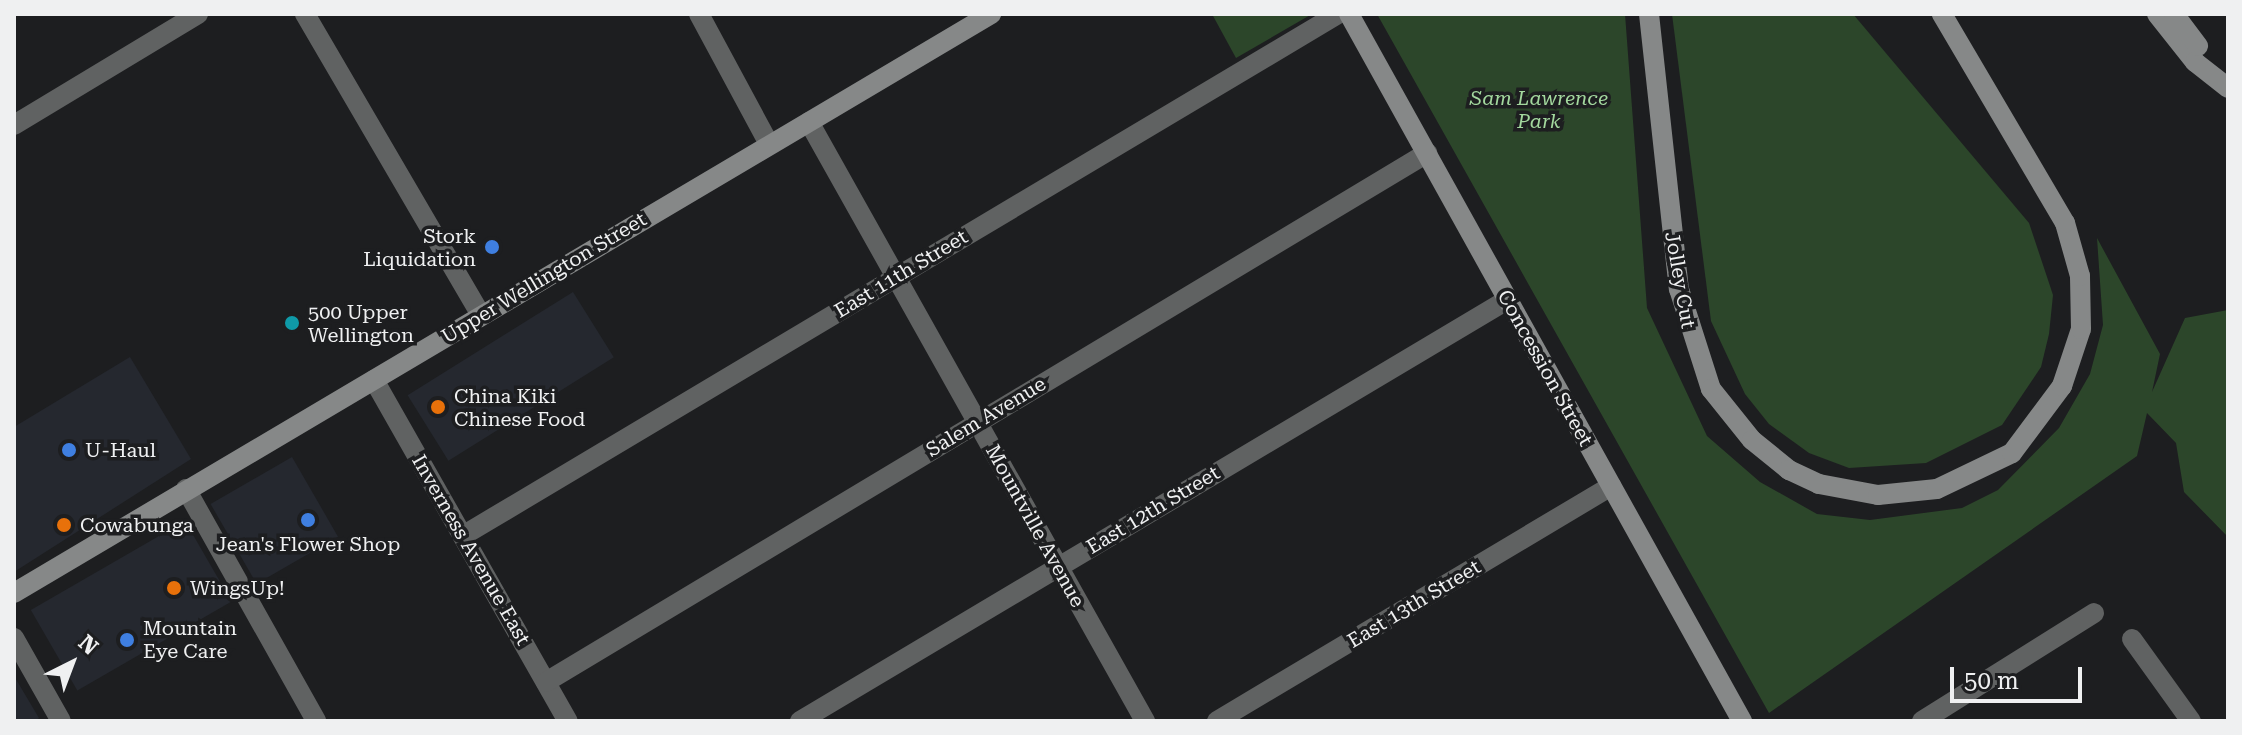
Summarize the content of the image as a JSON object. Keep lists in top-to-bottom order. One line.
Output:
{"streets":{"main road":["Upper Wellington Street","Jolley Cut","Concession Street"],"street":["East 11th Street","Salem Avenue","East 12th Street","Mountville Avenue","Inverness Avenue East","East 13th Street"]},"crossings":[["East 11th Street","Mountville Avenue"],["East 11th Street","Inverness Avenue East"],["Upper Wellington Street","Mountville Avenue"],["Upper Wellington Street","Inverness Avenue East"],["Concession Street","Salem Avenue"],["Concession Street","East 12th Street"],["Concession Street","East 13th Street"],["Salem Avenue","Mountville Avenue"],["Salem Avenue","Inverness Avenue East"],["East 12th Street","Mountville Avenue"]],"parks":["Sam Lawrence Park"],"places":["Stork Liquidation","500 Upper Wellington","China Kiki Chinese Food","U-Haul","Jean's Flower Shop","Cowabunga","WingsUp!","Mountain Eye Care"],"scale_bar":"50 m","north":"top right"}
